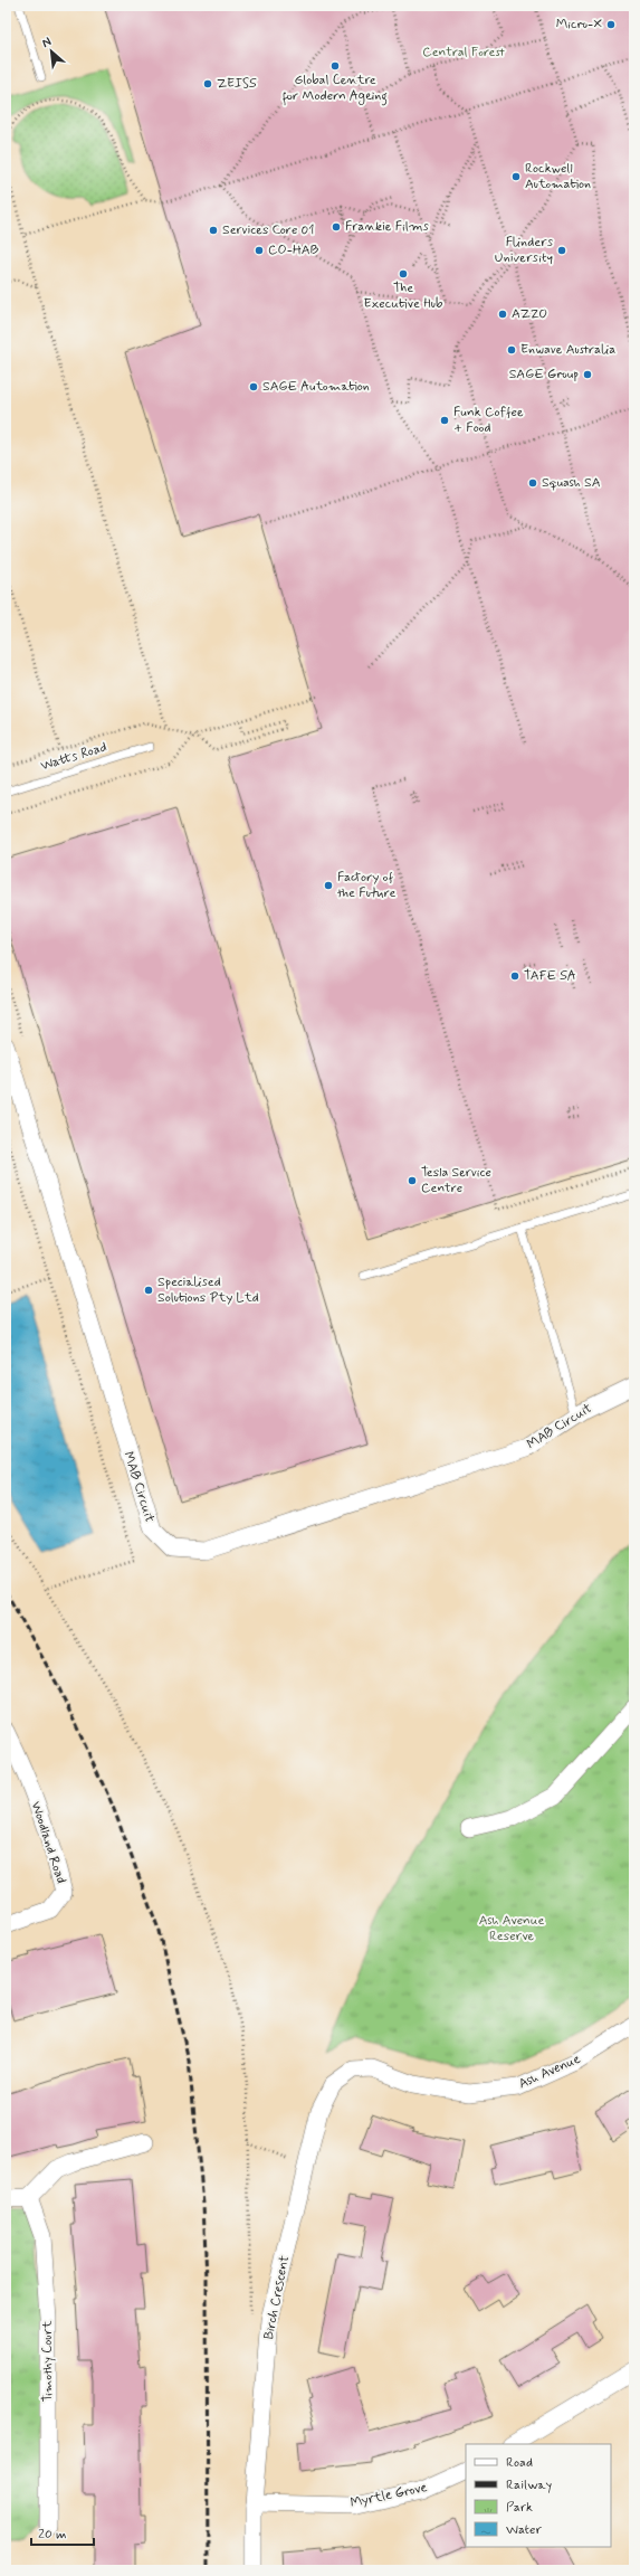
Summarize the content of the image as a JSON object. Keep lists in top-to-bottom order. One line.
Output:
{"streets":{"street":["MAB Circuit","Woodland Road","Ash Avenue","Birch Crescent","Timothy Court","Myrtle Grove"],"lane":["Watts Road"]},"crossings":[["Ash Avenue","Birch Crescent"],["Birch Crescent","Myrtle Grove"]],"parks":["Central Forest","Ash Avenue Reserve"],"places":["Micro-X","Global Centre for Modern Ageing","ZEISS","Rockwell Automation","Frankie Films","Services Core 01","CO-HAB","Flinders University","The Executive Hub","AZZO","Enwave Australia","SAGE Group","SAGE Automation","Funk Coffee + Food","Squash SA","Factory of the Future","TAFE SA","Tesla Service Centre","Specialised Solutions Pty Ltd"],"legend":["Road","Railway","Park","Water"],"scale_bar":"20 m","north":"top left"}
